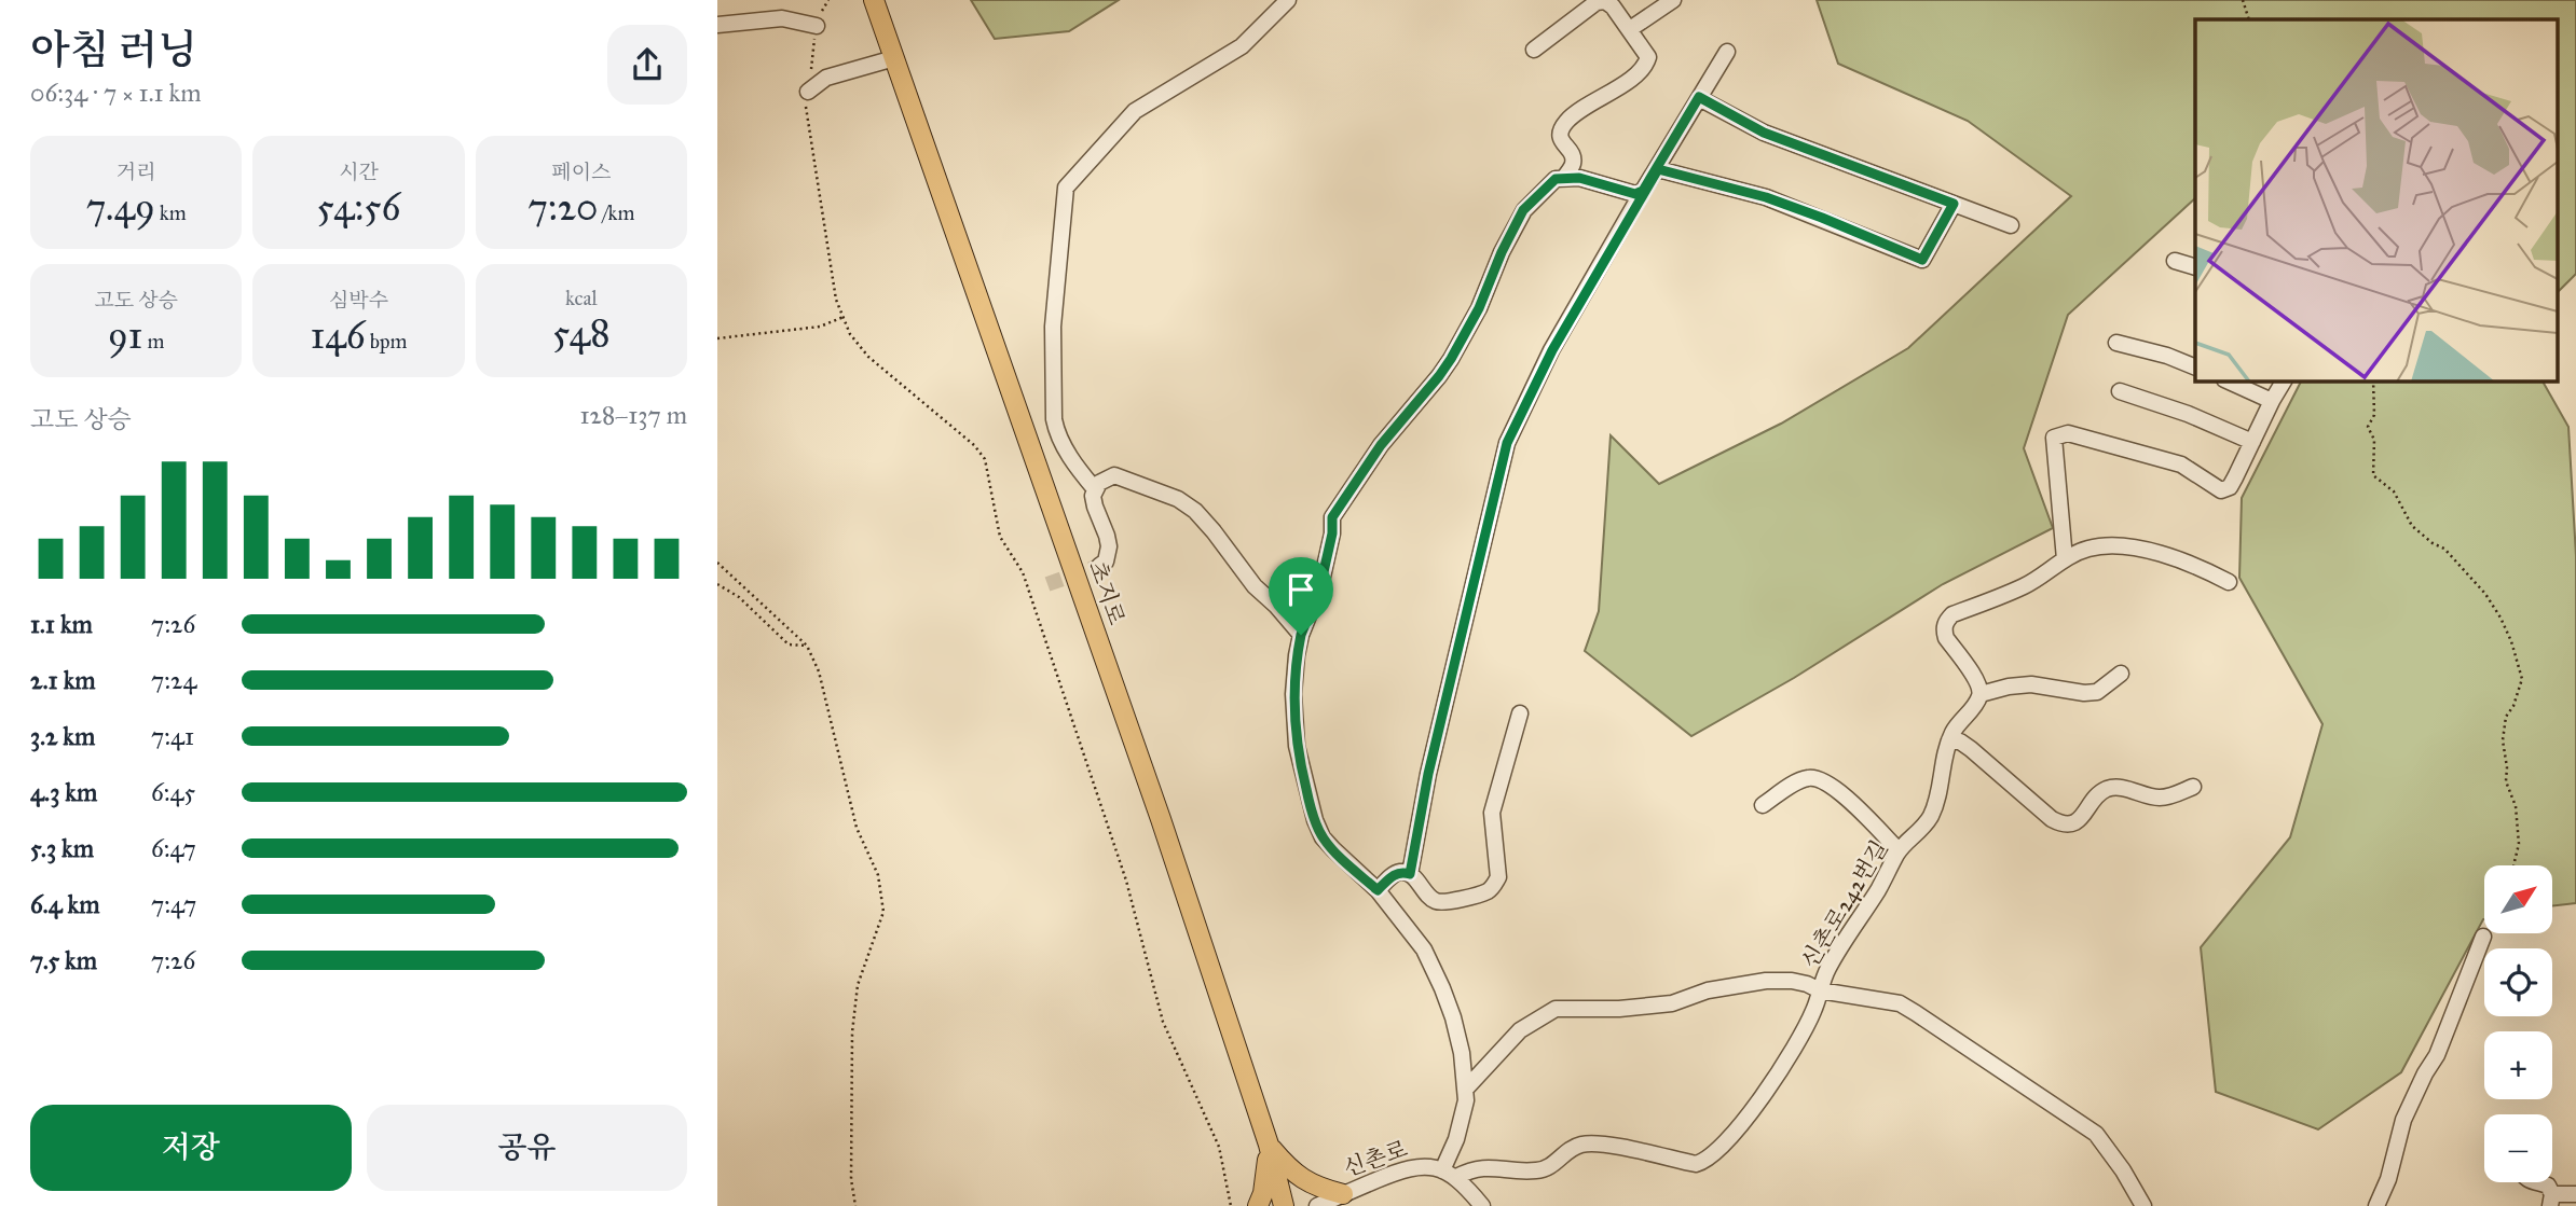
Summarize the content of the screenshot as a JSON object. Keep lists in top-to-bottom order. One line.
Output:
{"streets":{"main road":["초지로"],"street":["신촌로242번길","신촌로"]},"crossings":[["신촌로242번길","신촌로"]],"north":"top right","page":{"heading":["아침 러닝","06:34 · 7 × 1.1 km"],"stats":[["거리","7.49 km"],["시간","54:56"],["페이스","7:20 /km"],["고도 상승","91 m"],["심박수","146 bpm"],["kcal","548"]],"chart":["고도 상승","128–137 m"],"list":[{"name":"1.1 km","note":"7:26"},{"name":"2.1 km","note":"7:24"},{"name":"3.2 km","note":"7:41"},{"name":"4.3 km","note":"6:45"},{"name":"5.3 km","note":"6:47"},{"name":"6.4 km","note":"7:47"},{"name":"7.5 km","note":"7:26"}],"map_buttons":["+","−"],"buttons":["저장","공유"]}}
